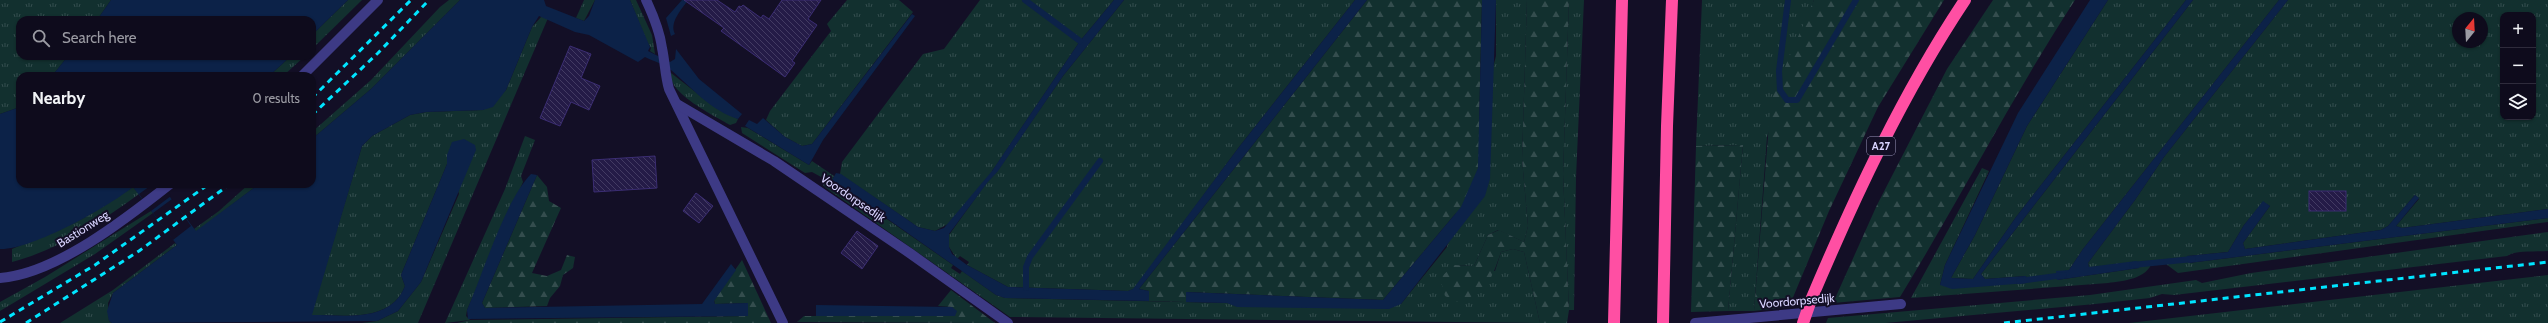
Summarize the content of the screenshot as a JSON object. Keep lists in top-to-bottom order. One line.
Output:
{"streets":{"highway":["A27"],"street":["Voordorpsedijk","Bastionweg"]},"north":"top","page":{"map_buttons":["+","−"],"search":"Search here","heading":["Nearby","0 results"]}}
